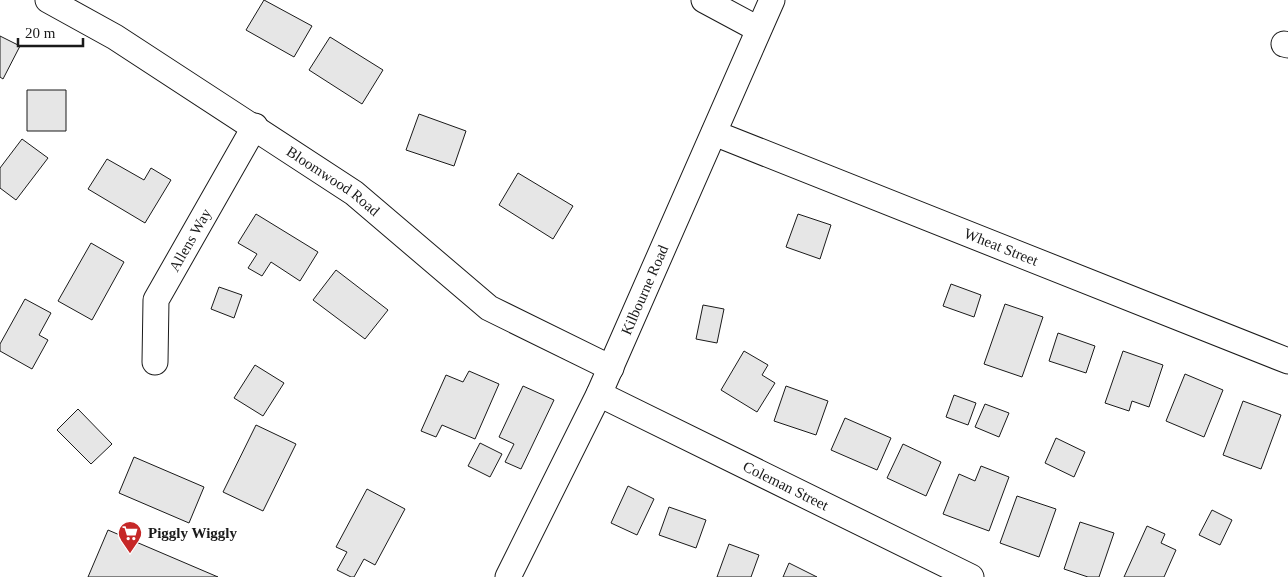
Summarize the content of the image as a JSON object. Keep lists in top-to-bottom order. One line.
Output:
{"streets":{"street":["Bloomwood Road","Allens Way","Wheat Street","Kilbourne Road","Coleman Street"]},"crossings":[["Bloomwood Road","Allens Way"],["Bloomwood Road","Kilbourne Road"],["Wheat Street","Kilbourne Road"],["Kilbourne Road","Coleman Street"]],"places":{"supermarket":["Piggly Wiggly"]},"scale_bar":"20 m"}
